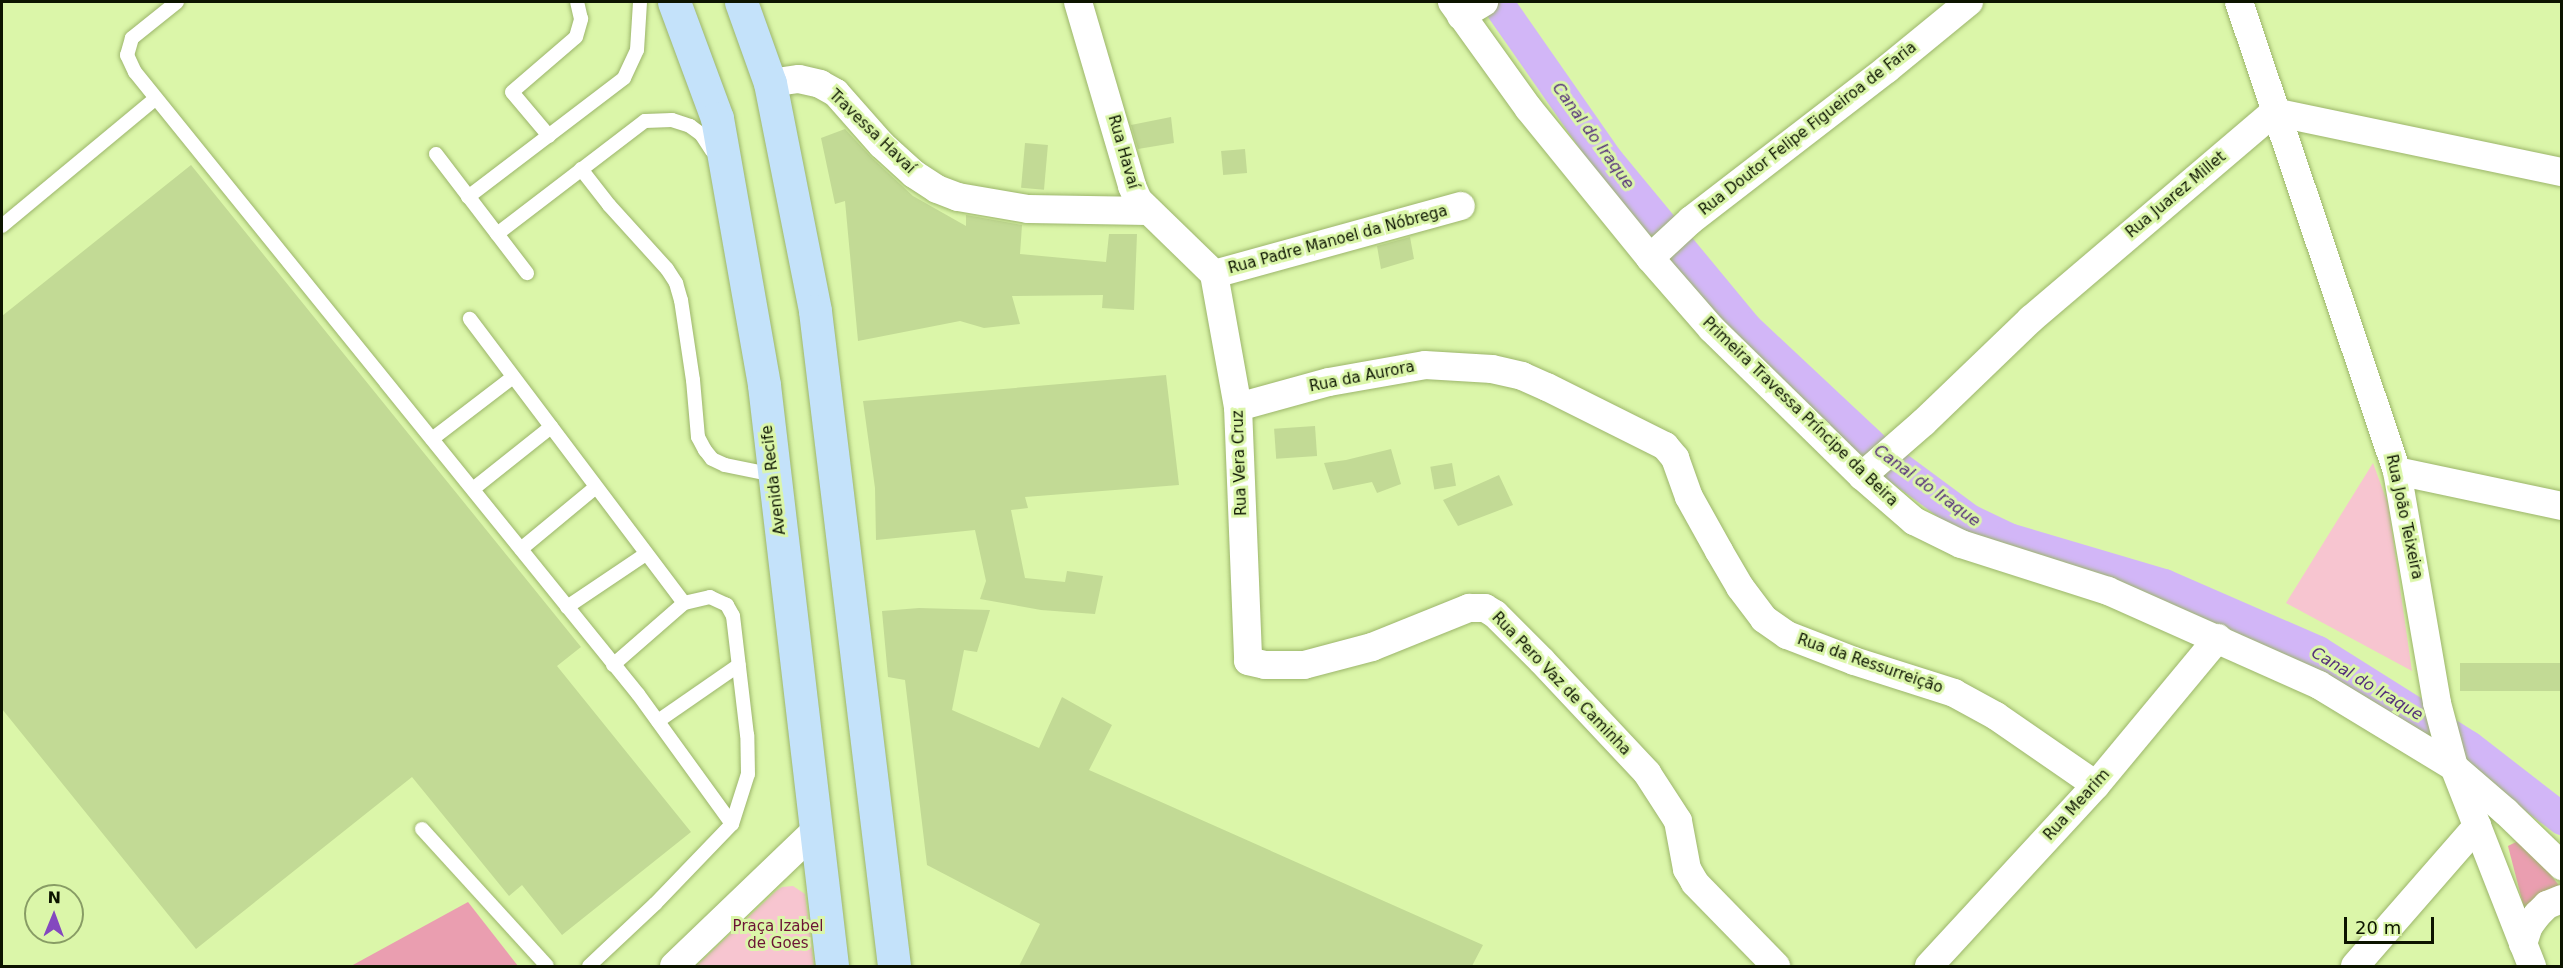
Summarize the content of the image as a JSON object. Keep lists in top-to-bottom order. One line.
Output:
{"streets":{"main road":["Avenida Recife"],"street":["Rua Doutor Felipe Figueiroa de Faria","Travessa Havaí","Rua Havaí","Rua Juarez Millet","Rua Padre Manoel da Nóbrega","Rua da Aurora","Primeira Travessa Príncipe da Beira","Rua Vera Cruz","Rua João Teixeira","Rua da Ressurreição","Rua Pero Vaz de Caminha","Rua Mearim"]},"crossings":[["Rua Doutor Felipe Figueiroa de Faria","Primeira Travessa Príncipe da Beira"],["Travessa Havaí","Rua Havaí"],["Rua Havaí","Rua Padre Manoel da Nóbrega"],["Rua Havaí","Rua Vera Cruz"],["Rua Juarez Millet","Primeira Travessa Príncipe da Beira"],["Rua Juarez Millet","Rua João Teixeira"],["Rua Padre Manoel da Nóbrega","Rua Vera Cruz"],["Rua da Aurora","Rua Vera Cruz"],["Rua da Aurora","Rua da Ressurreição"],["Primeira Travessa Príncipe da Beira","Rua João Teixeira"],["Primeira Travessa Príncipe da Beira","Rua Mearim"],["Rua Vera Cruz","Rua Pero Vaz de Caminha"],["Rua da Ressurreição","Rua Mearim"]],"water":["Canal do Iraque"],"parks":["Praça Izabel de Goes"],"scale_bar":"20 m","north":"top"}
